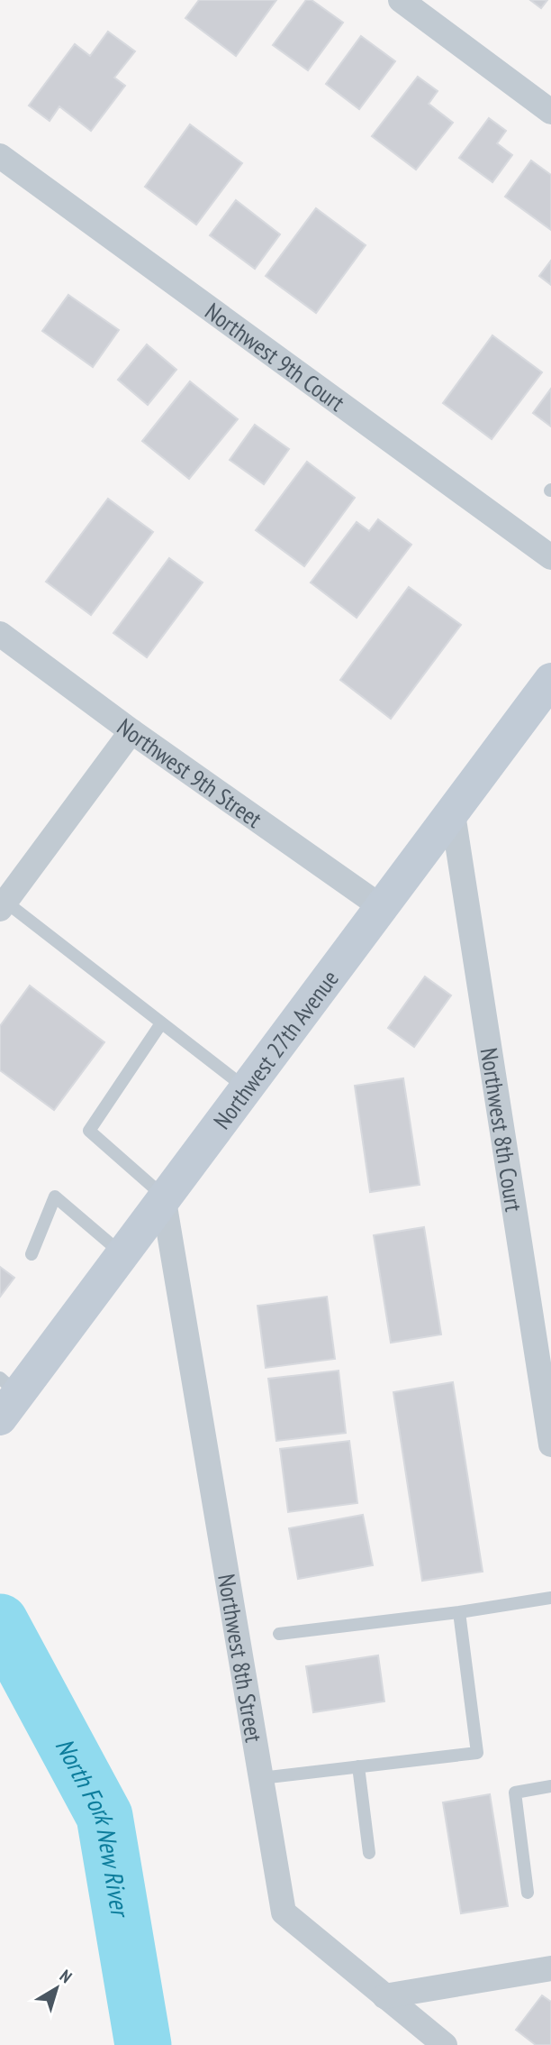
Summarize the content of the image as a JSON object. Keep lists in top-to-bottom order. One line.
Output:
{"streets":{"street":["Northwest 9th Court","Northwest 9th Street","Northwest 27th Avenue","Northwest 8th Court","Northwest 8th Street"]},"crossings":[["Northwest 9th Street","Northwest 27th Avenue"],["Northwest 27th Avenue","Northwest 8th Court"],["Northwest 27th Avenue","Northwest 8th Street"]],"water":["North Fork New River"],"north":"top right"}
